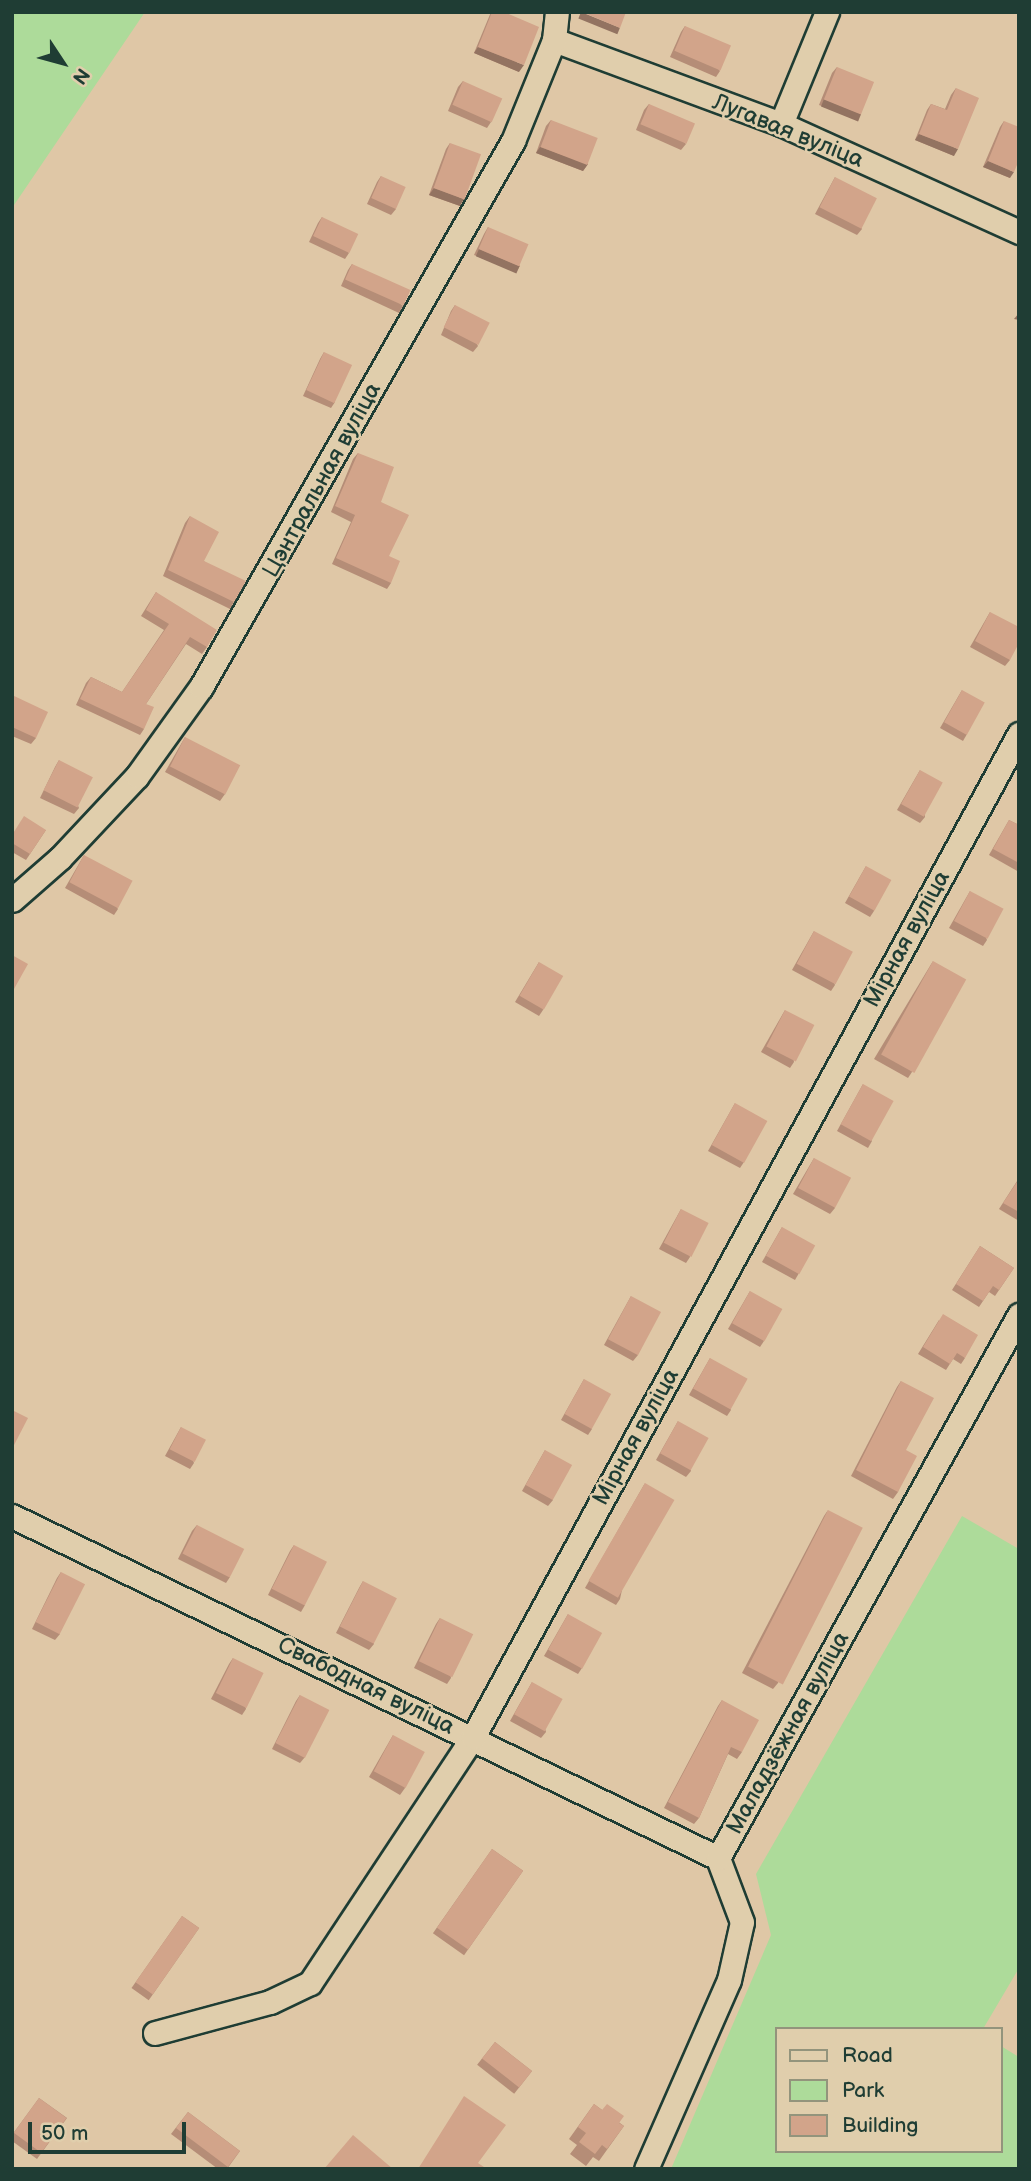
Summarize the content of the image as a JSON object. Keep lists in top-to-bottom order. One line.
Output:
{"streets":{"street":["Лугавая вуліца","Цэнтральная вуліца","Мірная вуліца","Свабодная вуліца","Маладзёжная вуліца"]},"crossings":[["Лугавая вуліца","Цэнтральная вуліца"],["Мірная вуліца","Свабодная вуліца"],["Свабодная вуліца","Маладзёжная вуліца"]],"legend":["Road","Park","Building"],"scale_bar":"50 m","north":"bottom right"}
